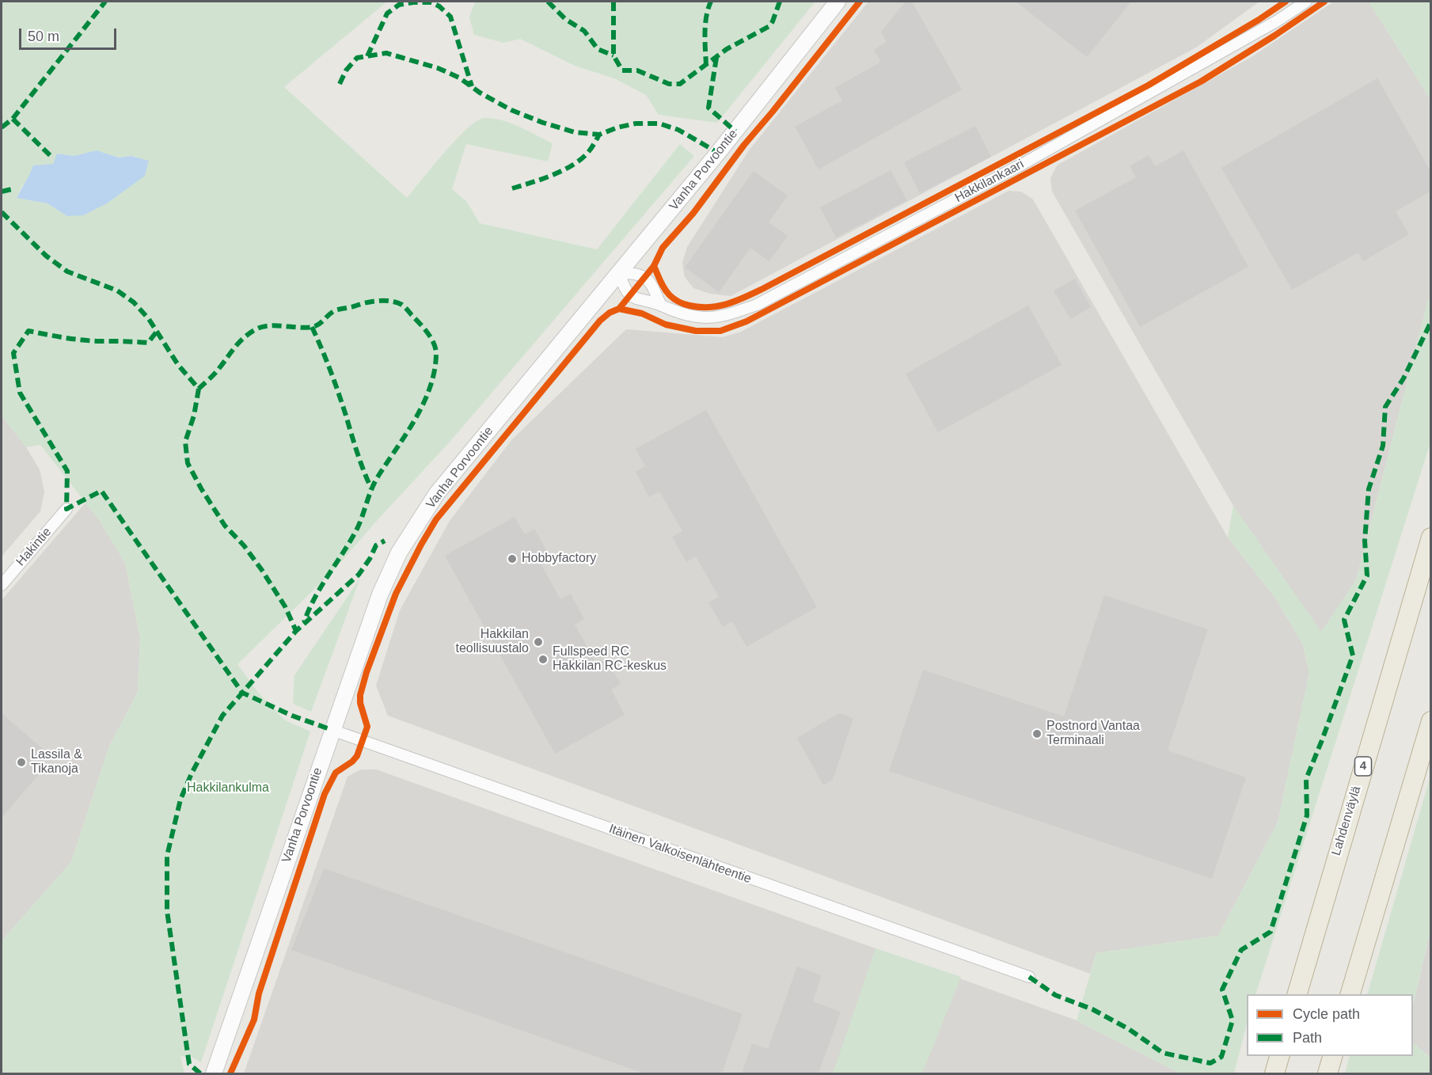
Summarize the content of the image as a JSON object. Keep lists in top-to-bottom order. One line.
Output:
{"streets":{"highway":["4","Lahdenväylä"],"main road":["Vanha Porvoontie"],"street":["Hakkilankaari","Hakintie","Itäinen Valkoisenlähteentie"]},"crossings":[["Vanha Porvoontie","Hakkilankaari"],["Vanha Porvoontie","Itäinen Valkoisenlähteentie"]],"parks":["Hakkilankulma"],"places":["Hobbyfactory","Hakkilan teollisuustalo","Fullspeed RC Hakkilan RC-keskus","Postnord Vantaa Terminaali","Lassila & Tikanoja"],"legend":["Cycle path","Path"],"scale_bar":"50 m"}
